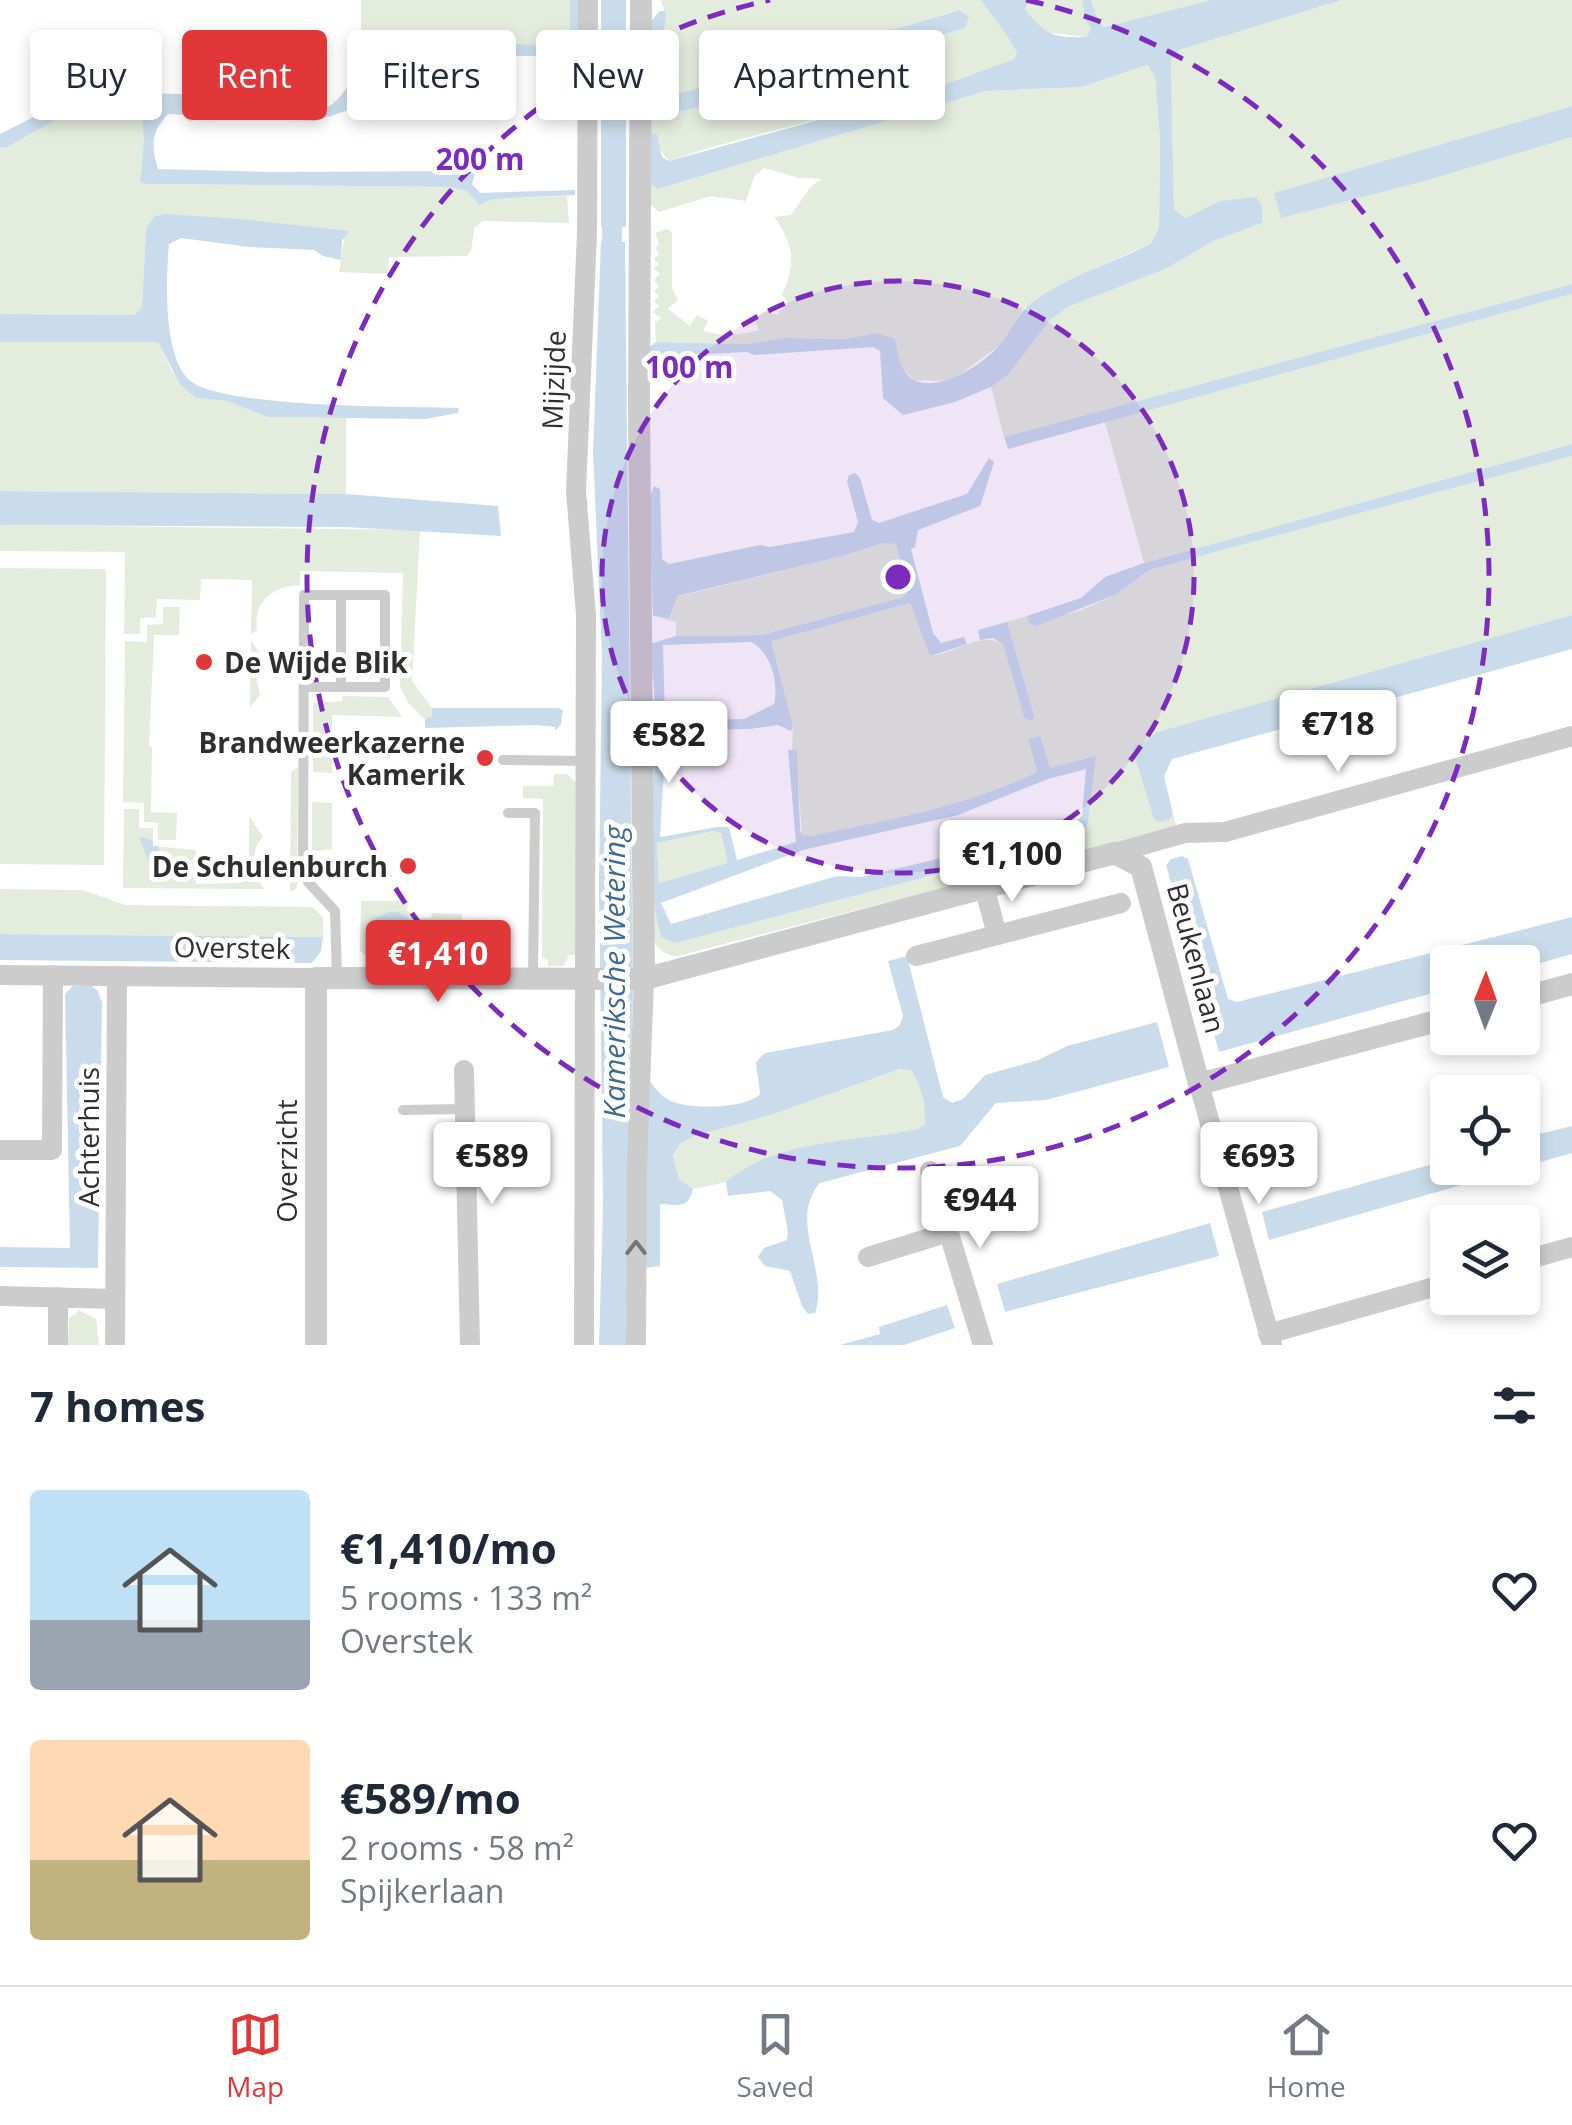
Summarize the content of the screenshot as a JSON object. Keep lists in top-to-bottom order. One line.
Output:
{"streets":{"street":["Mijzijde","Overstek","Beukenlaan","Achterhuis","Overzicht"]},"crossings":[["Mijzijde","Overstek"],["Overstek","Achterhuis"],["Overstek","Overzicht"]],"water":["Kameriksche Wetering"],"places":["De Wijde Blik","Brandweerkazerne Kamerik","De Schulenburch"],"north":"top","page":{"chip":["Buy","Rent","Filters","New","Apartment"],"price":["€718","€582","€1,100","€1,410","€589","€693","€944"],"heading":"7 homes","list":[{"name":"€1,410/mo","note":"5 rooms · 133 m² · Overstek"},{"name":"€589/mo","note":"2 rooms · 58 m² · Spijkerlaan"}],"tabs":["Map","Saved","Home"]},"rings":["200 m","100 m"]}
